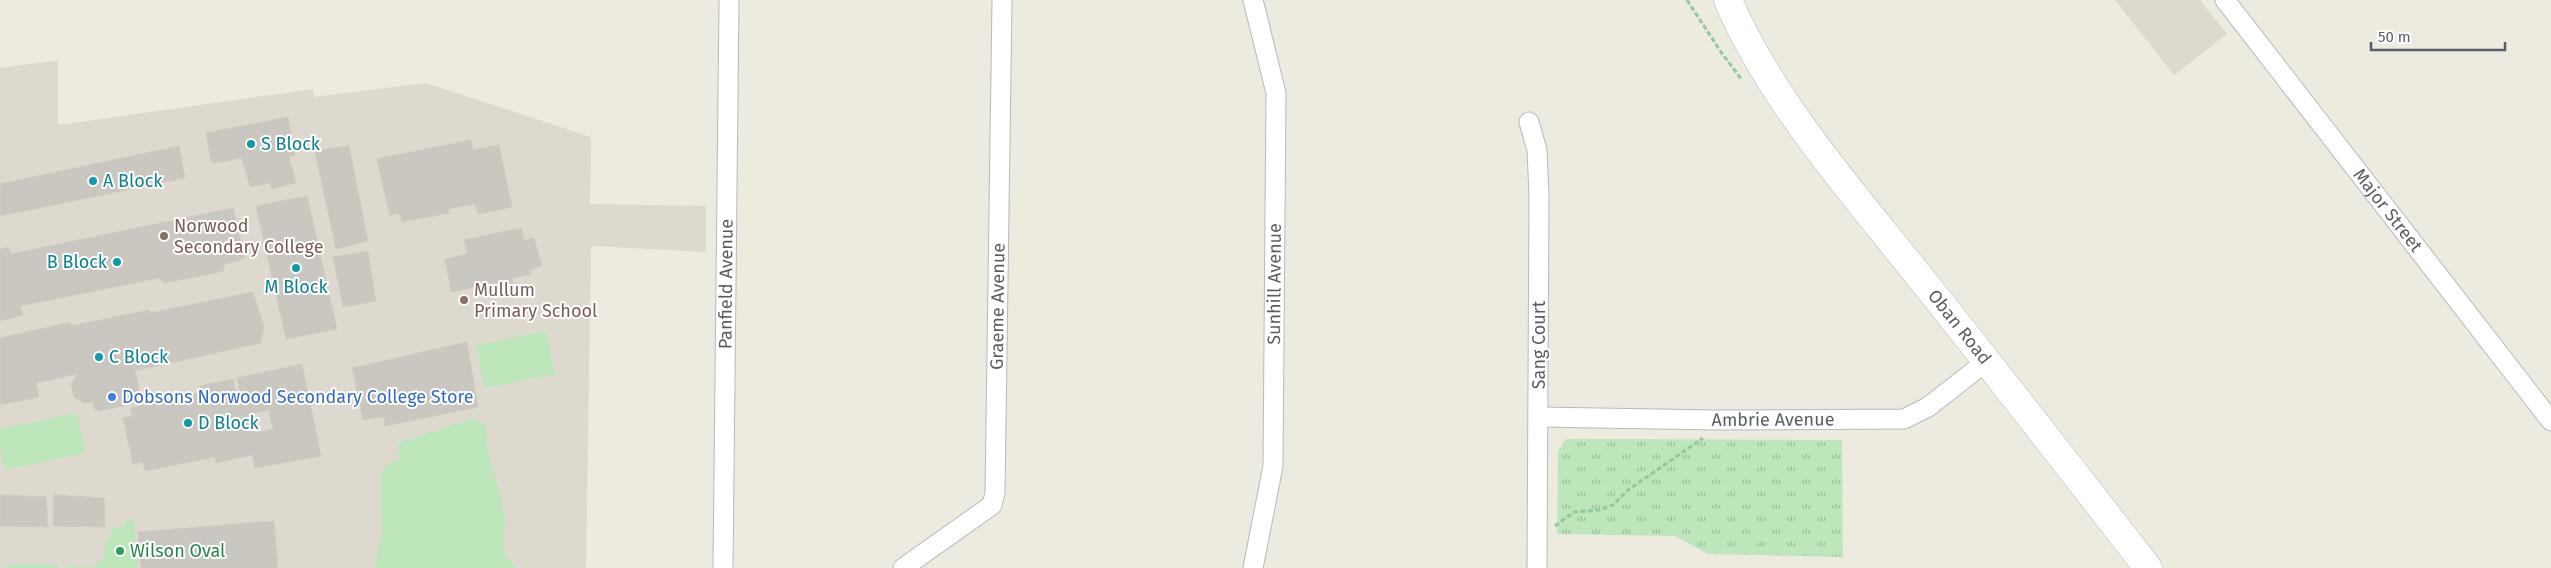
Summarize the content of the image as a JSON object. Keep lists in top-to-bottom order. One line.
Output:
{"streets":{"main road":["Oban Road"],"street":["Major Street","Panfield Avenue","Sunhill Avenue","Graeme Avenue","Sang Court","Ambrie Avenue"]},"crossings":[["Oban Road","Ambrie Avenue"],["Sang Court","Ambrie Avenue"]],"places":["S Block","A Block","Norwood Secondary College","B Block","M Block","Mullum Primary School","C Block","Dobsons Norwood Secondary College Store","D Block","Wilson Oval"],"scale_bar":"50 m"}
